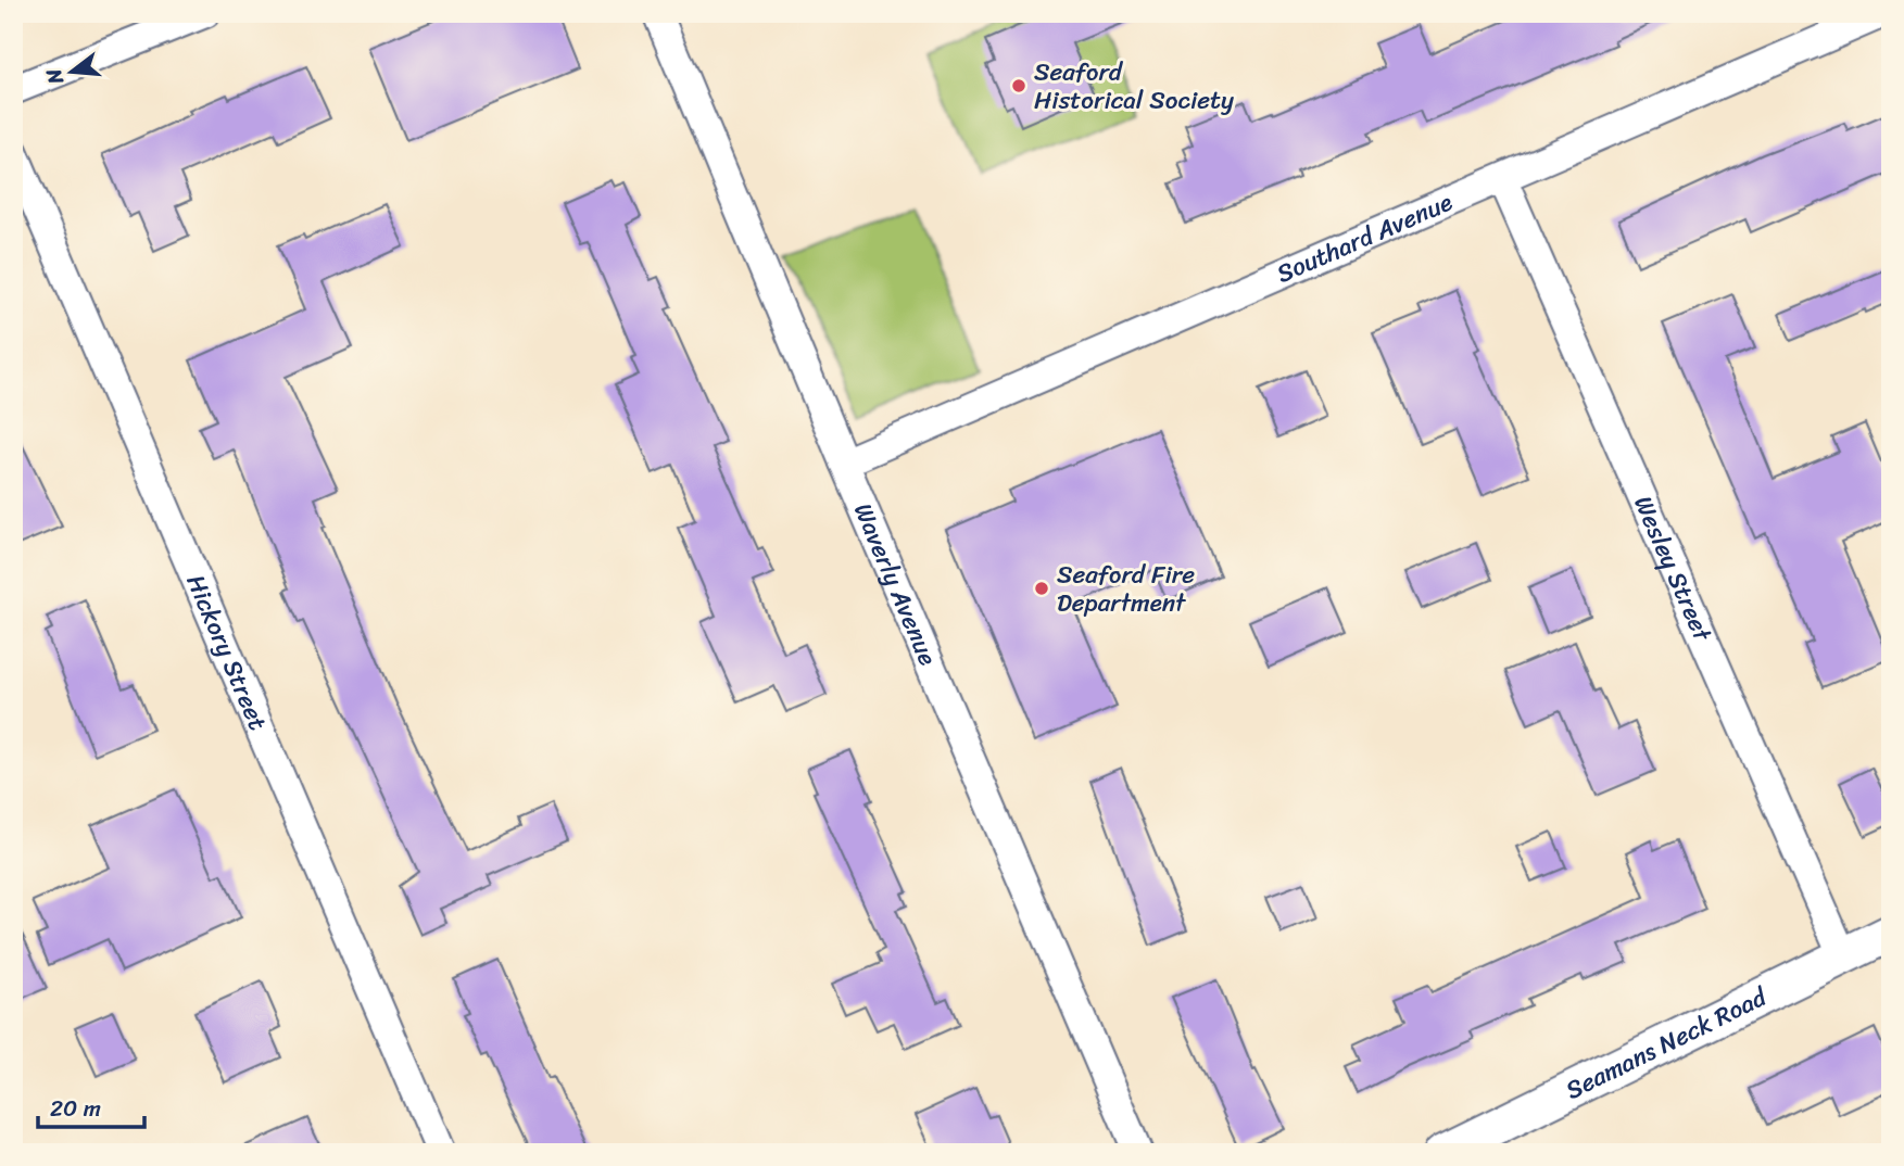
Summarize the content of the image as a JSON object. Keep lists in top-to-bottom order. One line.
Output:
{"streets":{"street":["Southard Avenue","Wesley Street","Waverly Avenue","Hickory Street","Seamans Neck Road"]},"crossings":[["Southard Avenue","Wesley Street"],["Southard Avenue","Waverly Avenue"],["Wesley Street","Seamans Neck Road"]],"places":["Seaford Historical Society","Seaford Fire Department"],"scale_bar":"20 m","north":"left"}
